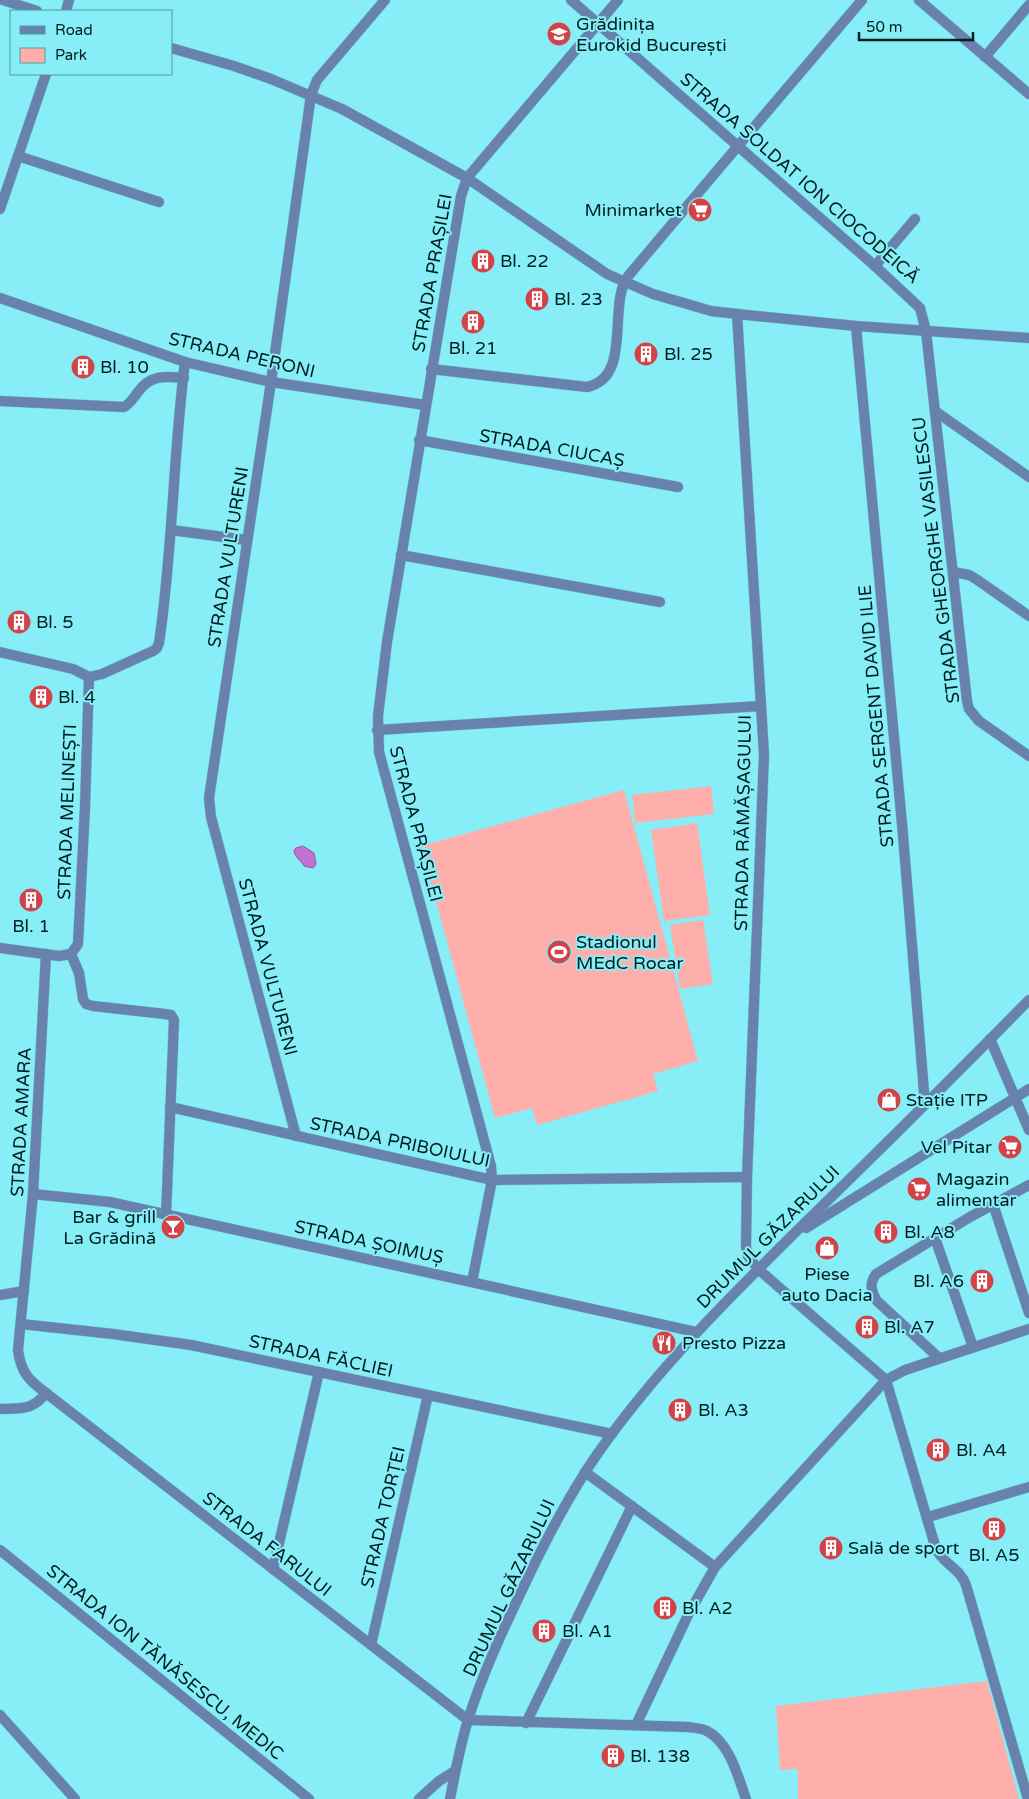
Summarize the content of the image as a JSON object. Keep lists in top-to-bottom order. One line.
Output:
{"streets":{"street":["STRADA SOLDAT ION CIOCODEICĂ","STRADA PRAȘILEI","STRADA PERONI","STRADA CIUCAȘ","STRADA VULTURENI","STRADA GHEORGHE VASILESCU","STRADA SERGENT DAVID ILIE","STRADA MELINEȘTI","STRADA RĂMĂȘAGULUI","STRADA AMARA","STRADA PRIBOIULUI","DRUMUL GĂZARULUI","STRADA ȘOIMUȘ","STRADA FĂCLIEI","STRADA TORȚEI","STRADA FARULUI","STRADA ION TĂNĂSESCU, MEDIC"]},"crossings":[["STRADA SOLDAT ION CIOCODEICĂ","STRADA PRAȘILEI"],["STRADA SOLDAT ION CIOCODEICĂ","STRADA GHEORGHE VASILESCU"],["STRADA PRAȘILEI","STRADA PERONI"],["STRADA PRAȘILEI","STRADA CIUCAȘ"],["STRADA PRAȘILEI","STRADA PRIBOIULUI"],["STRADA PRAȘILEI","STRADA ȘOIMUȘ"],["STRADA PERONI","STRADA VULTURENI"],["STRADA VULTURENI","STRADA PRIBOIULUI"],["STRADA SERGENT DAVID ILIE","DRUMUL GĂZARULUI"],["STRADA RĂMĂȘAGULUI","STRADA PRIBOIULUI"],["STRADA RĂMĂȘAGULUI","DRUMUL GĂZARULUI"],["STRADA AMARA","STRADA ȘOIMUȘ"],["STRADA AMARA","STRADA FARULUI"],["DRUMUL GĂZARULUI","STRADA ȘOIMUȘ"],["DRUMUL GĂZARULUI","STRADA FĂCLIEI"],["DRUMUL GĂZARULUI","STRADA FARULUI"],["STRADA FĂCLIEI","STRADA TORȚEI"],["STRADA FĂCLIEI","STRADA FARULUI"],["STRADA TORȚEI","STRADA FARULUI"]],"places":{"school or university":["Grădinița Eurokid București"],"supermarket":["Minimarket","Vel Pitar","Magazin alimentar"],"building":["Bl. 22","Bl. 23","Bl. 21","Bl. 25","Bl. 10","Bl. 5","Bl. 4","Bl. 1","Bl. A8","Bl. A6","Bl. A7","Bl. A3","Bl. A4","Bl. A5","Sală de sport","Bl. A2","Bl. A1","Bl. 138"],"sports":["Stadionul MEdC Rocar"],"shop":["Stație ITP","Piese auto Dacia"],"bar":["Bar & grill La Grădină"],"restaurant":["Presto Pizza"]},"legend":["Road","Park"],"scale_bar":"50 m"}
